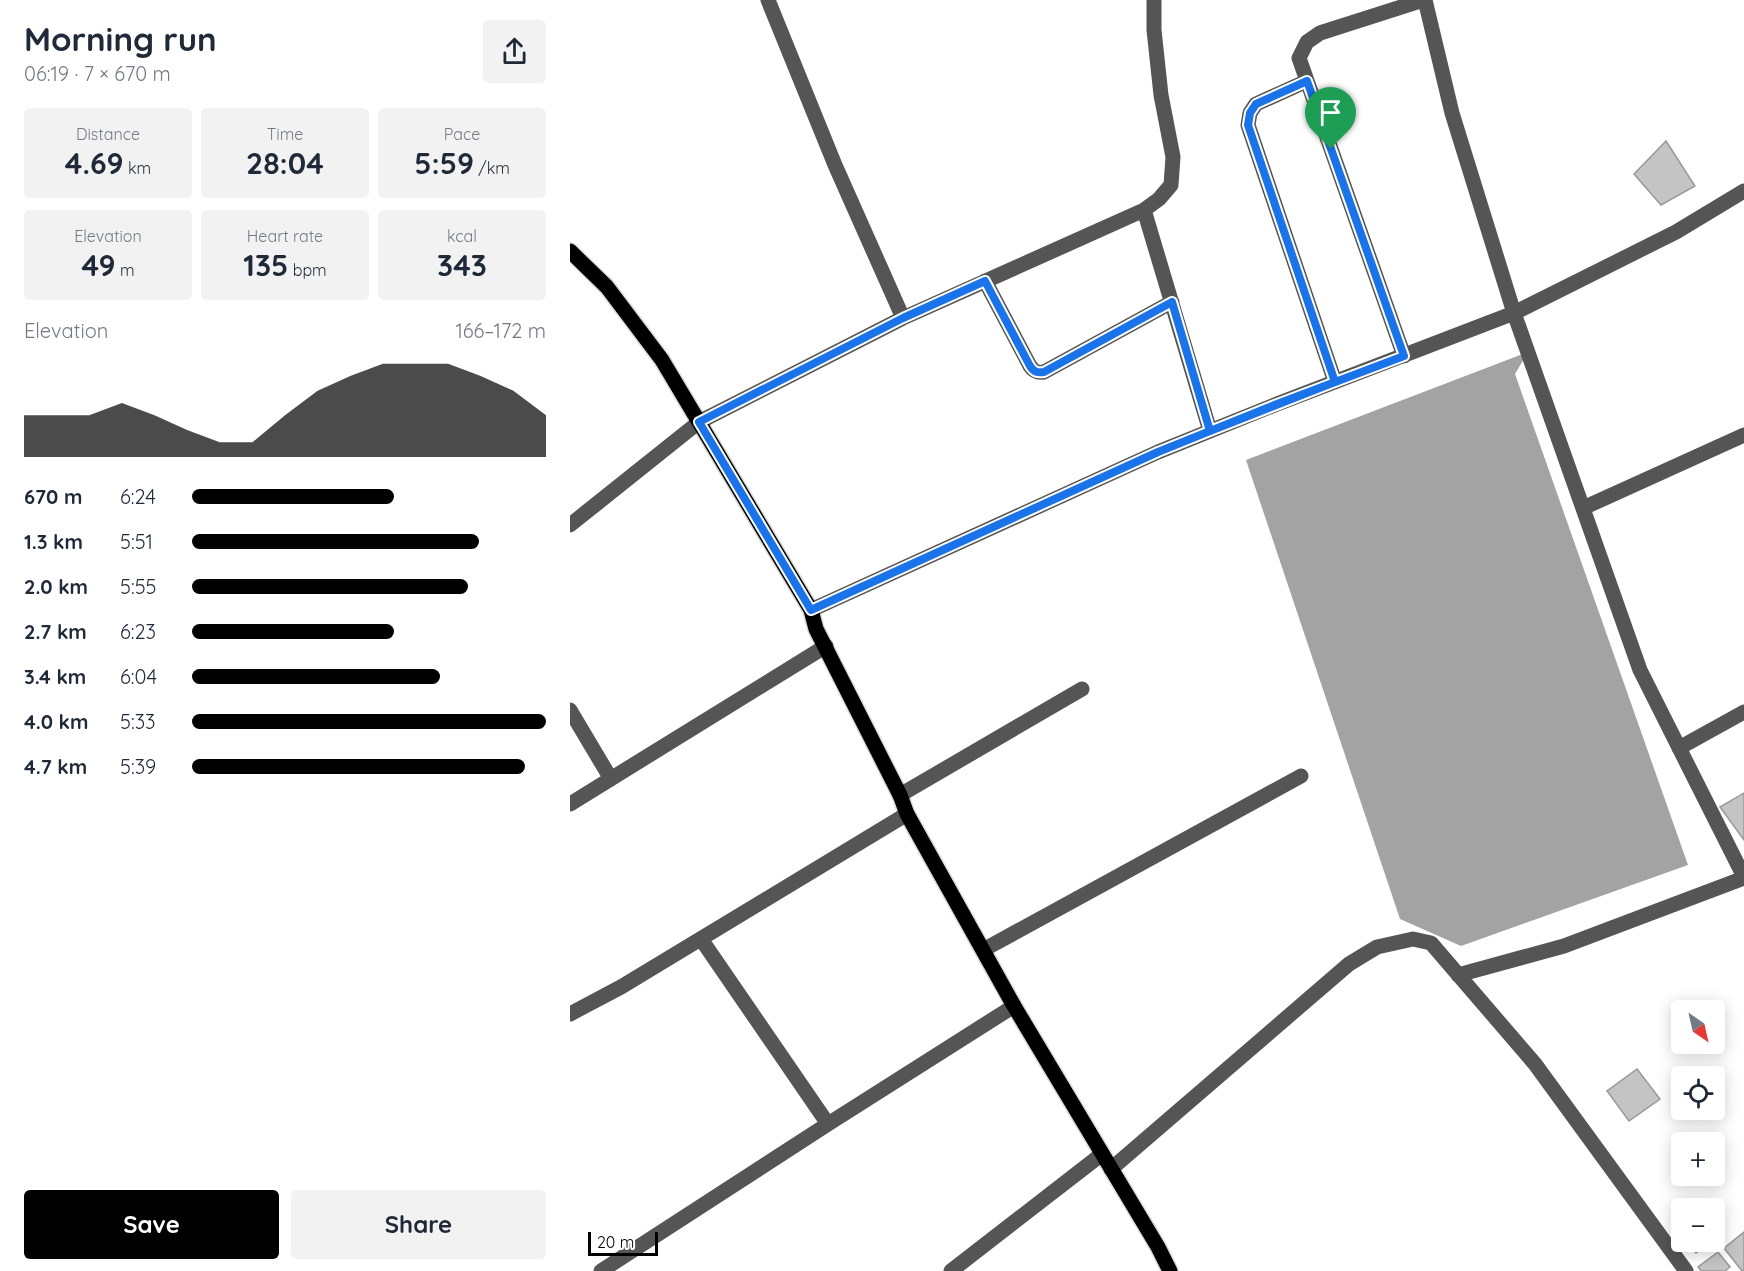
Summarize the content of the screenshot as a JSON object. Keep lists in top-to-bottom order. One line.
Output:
{"scale_bar":"20 m","north":"bottom right","page":{"heading":["Morning run","06:19 · 7 × 670 m"],"stats":[["Distance","4.69 km"],["Time","28:04"],["Pace","5:59 /km"],["Elevation","49 m"],["Heart rate","135 bpm"],["kcal","343"]],"chart":["Elevation","166–172 m"],"list":[{"name":"670 m","note":"6:24"},{"name":"1.3 km","note":"5:51"},{"name":"2.0 km","note":"5:55"},{"name":"2.7 km","note":"6:23"},{"name":"3.4 km","note":"6:04"},{"name":"4.0 km","note":"5:33"},{"name":"4.7 km","note":"5:39"}],"map_buttons":["+","−"],"buttons":["Save","Share"],"scale":"20 m"}}
